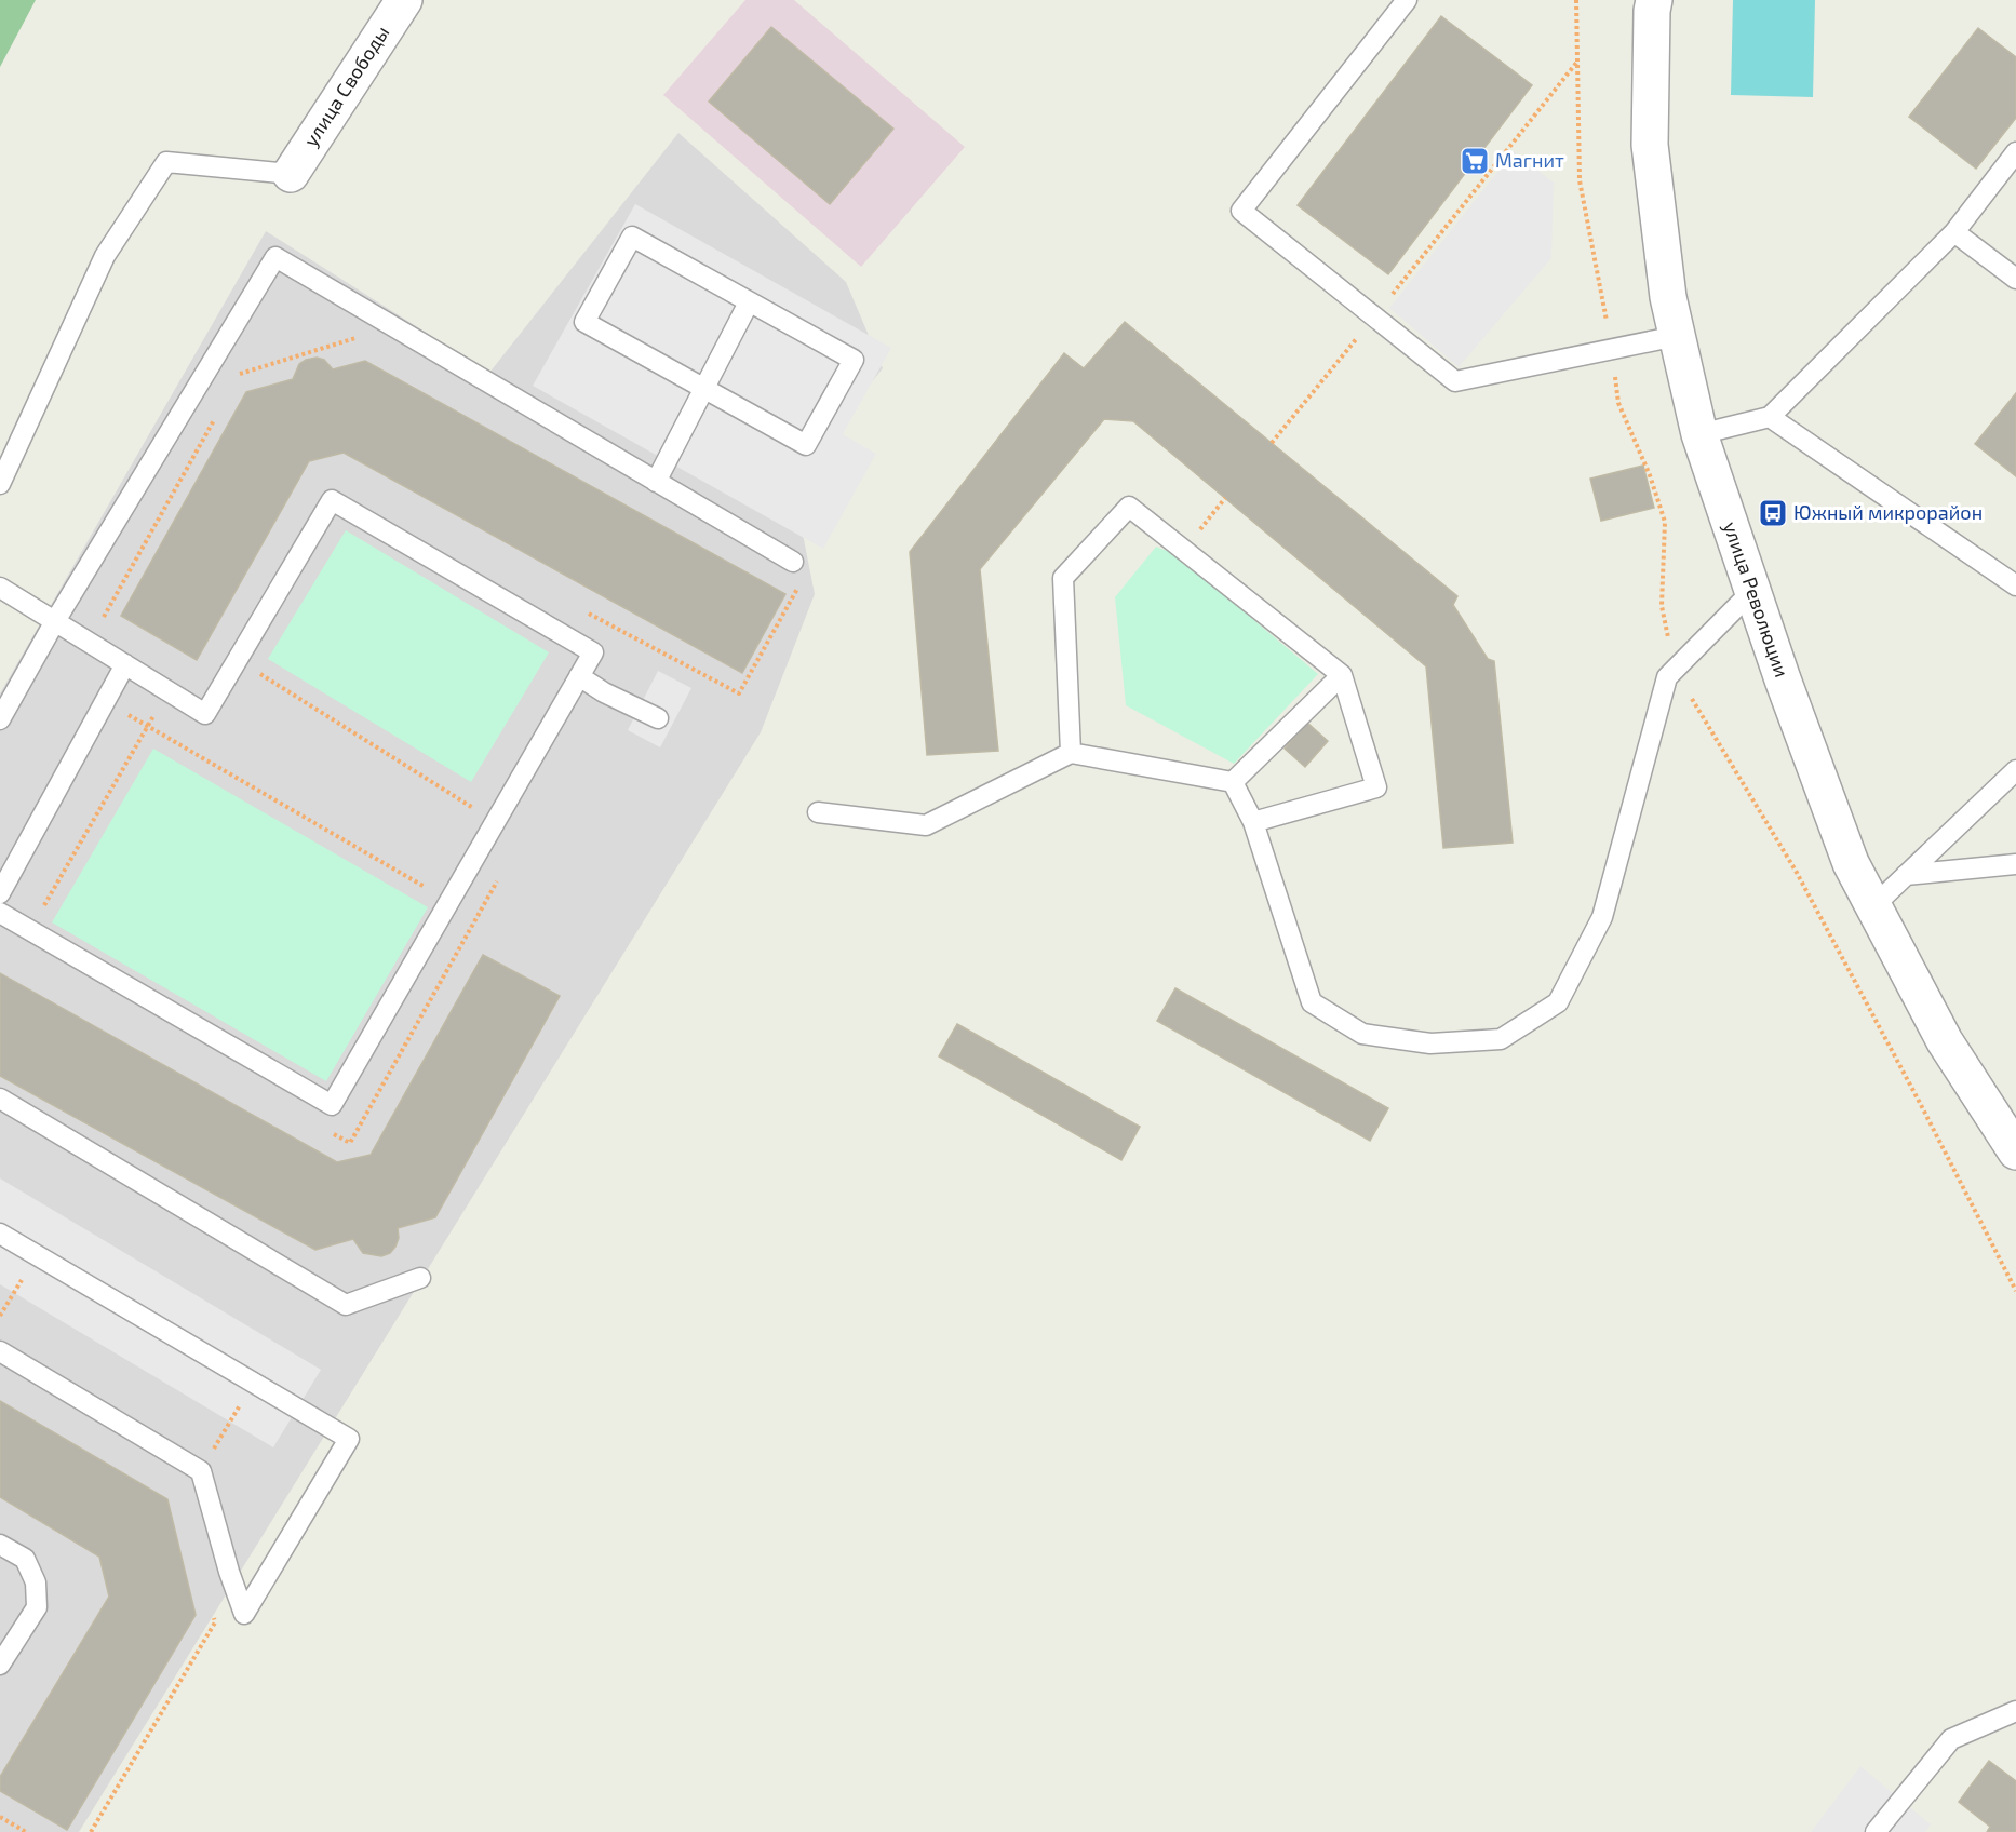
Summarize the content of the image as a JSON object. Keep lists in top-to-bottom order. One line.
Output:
{"streets":{"street":["улица Свободы","улица Революции"]},"places":{"supermarket":["Магнит"],"bus stop":["Южный микрорайон"]}}
